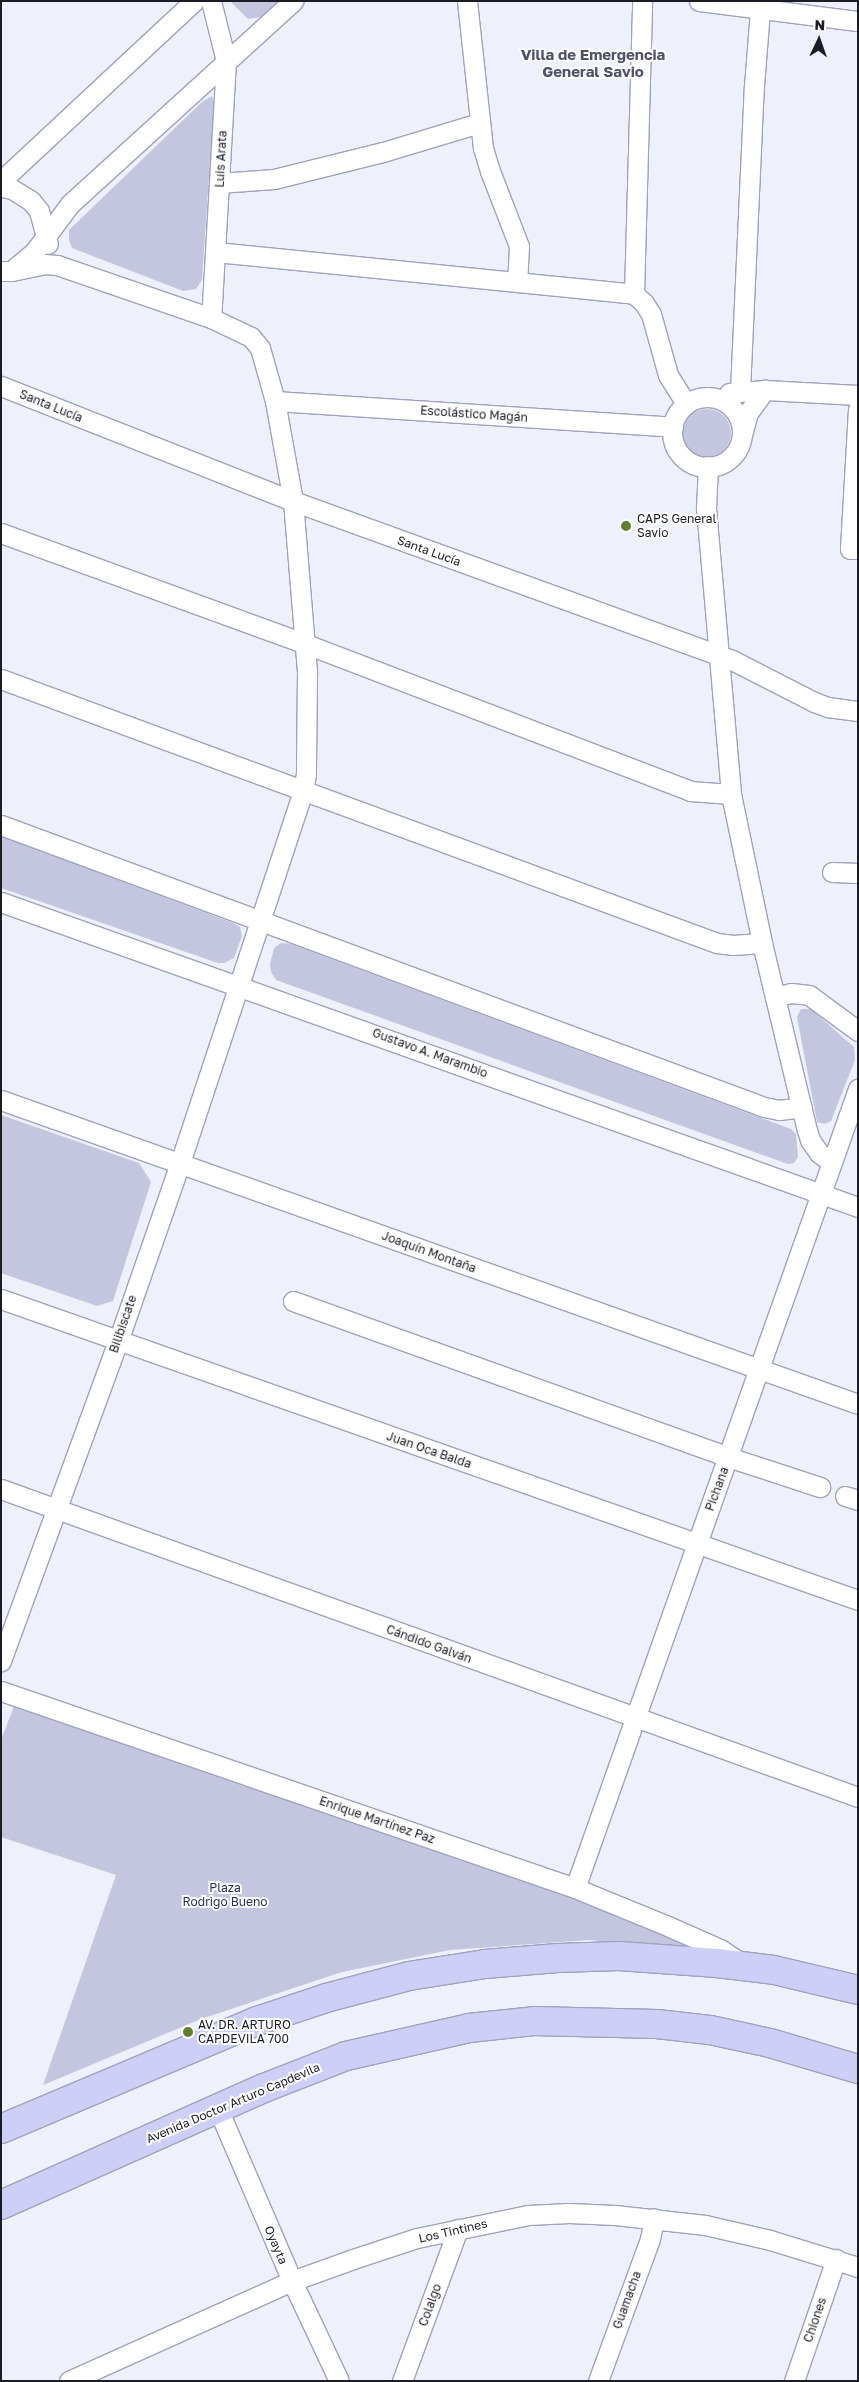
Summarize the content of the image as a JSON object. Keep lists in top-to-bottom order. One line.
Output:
{"streets":{"main road":["Avenida Doctor Arturo Capdevila"],"street":["Luis Arata","Santa Lucía","Escolástico Magán","Gustavo A. Marambio","Joaquín Montaña","Bilibiscate","Juan Oca Balda","Pichana","Cándido Galván","Enrique Martínez Paz","Los Tintines","Oyayta","Guamacha","Colalgo","Chiones"]},"crossings":[["Luis Arata","Bilibiscate"],["Santa Lucía","Bilibiscate"],["Escolástico Magán","Bilibiscate"],["Gustavo A. Marambio","Bilibiscate"],["Gustavo A. Marambio","Pichana"],["Joaquín Montaña","Bilibiscate"],["Joaquín Montaña","Pichana"],["Bilibiscate","Juan Oca Balda"],["Bilibiscate","Cándido Galván"],["Juan Oca Balda","Pichana"],["Pichana","Cándido Galván"],["Pichana","Enrique Martínez Paz"],["Avenida Doctor Arturo Capdevila","Oyayta"],["Los Tintines","Oyayta"],["Los Tintines","Guamacha"],["Los Tintines","Colalgo"],["Los Tintines","Chiones"]],"districts":["Villa de Emergencia General Savio"],"parks":["Plaza Rodrigo Bueno"],"places":["CAPS General Savio","AV. DR. ARTURO CAPDEVILA 700"],"north":"top"}
